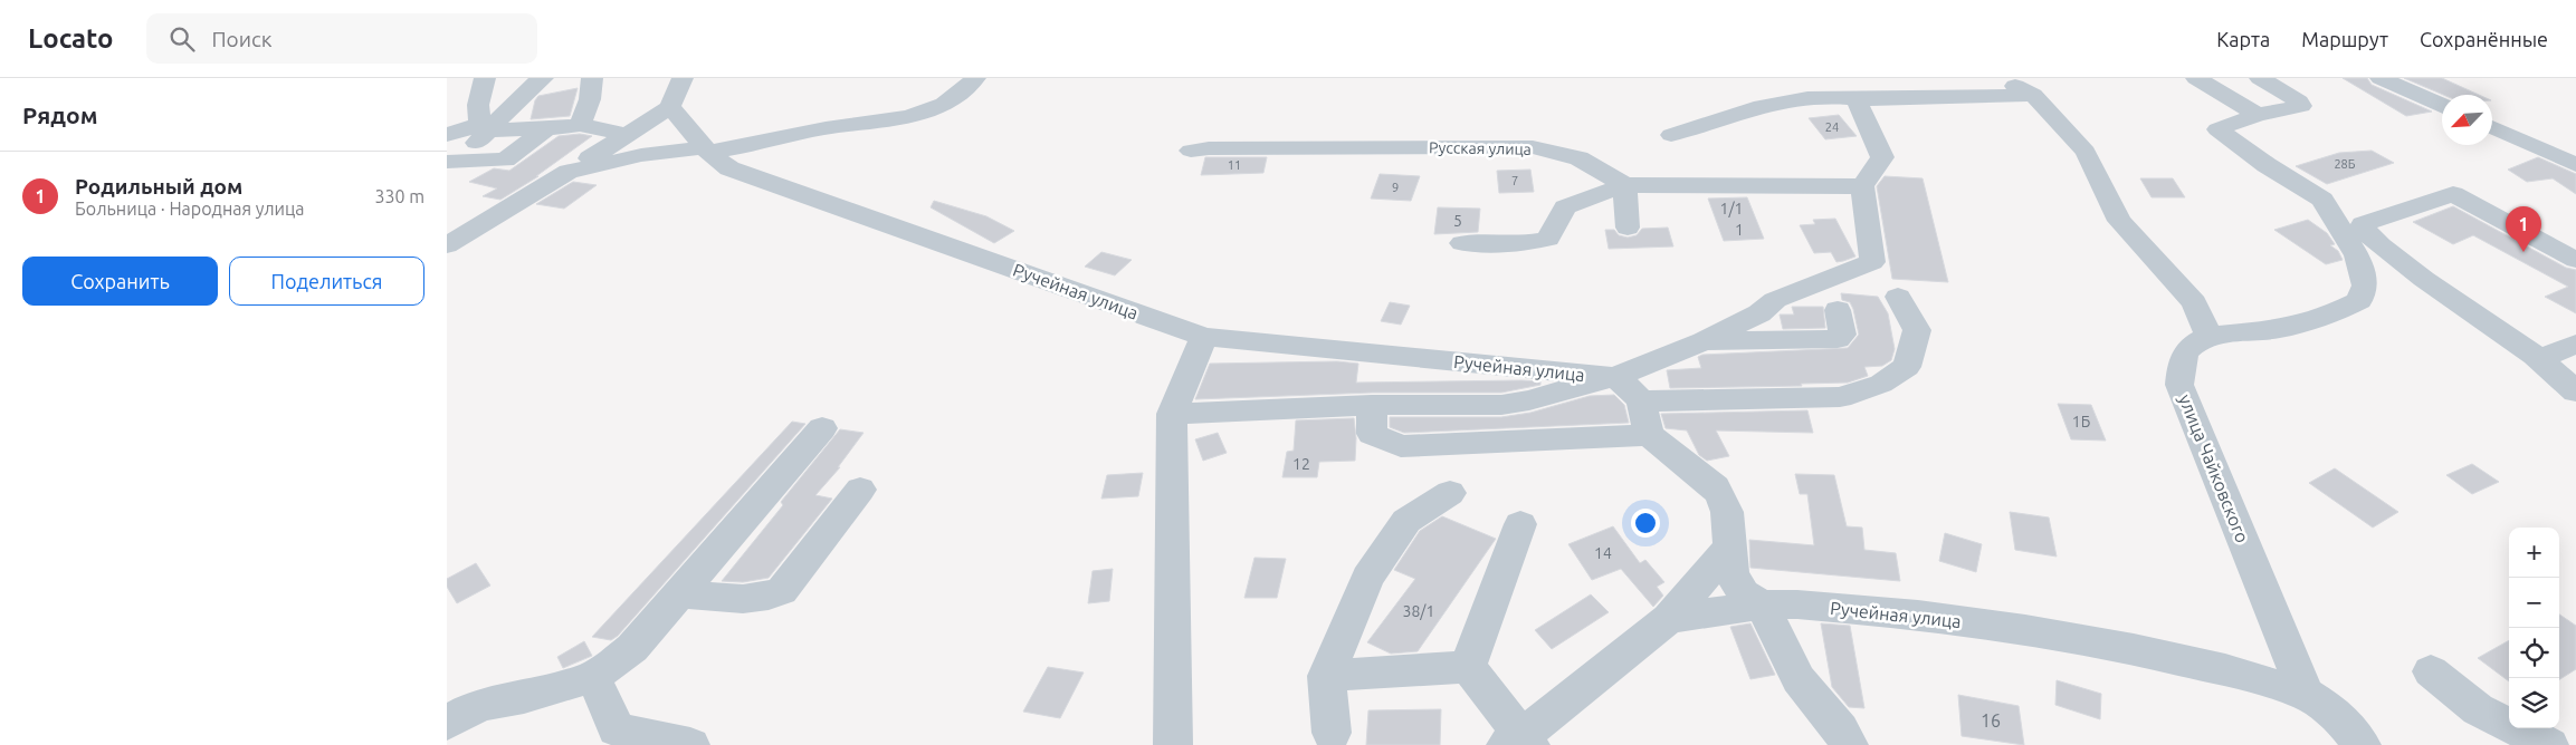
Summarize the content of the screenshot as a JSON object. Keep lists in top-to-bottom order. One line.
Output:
{"streets":{"street":["Русская улица","Ручейная улица","улица Чайковского"]},"crossings":[["Ручейная улица","улица Чайковского"]],"house_numbers":["24","28Б","11","7","9","1/1","5","1","1Б","12","14","38/1","16"],"north":"bottom left","page":{"header":"Locato","search":"Поиск","nav":["Карта","Маршрут","Сохранённые"],"heading":"Рядом","list":[{"mark":"1","name":"Родильный дом","note":"Больница · Народная улица","value":"330 m"}],"pins":"1","buttons":["Сохранить","Поделиться"],"map_buttons":["+","−"]}}
